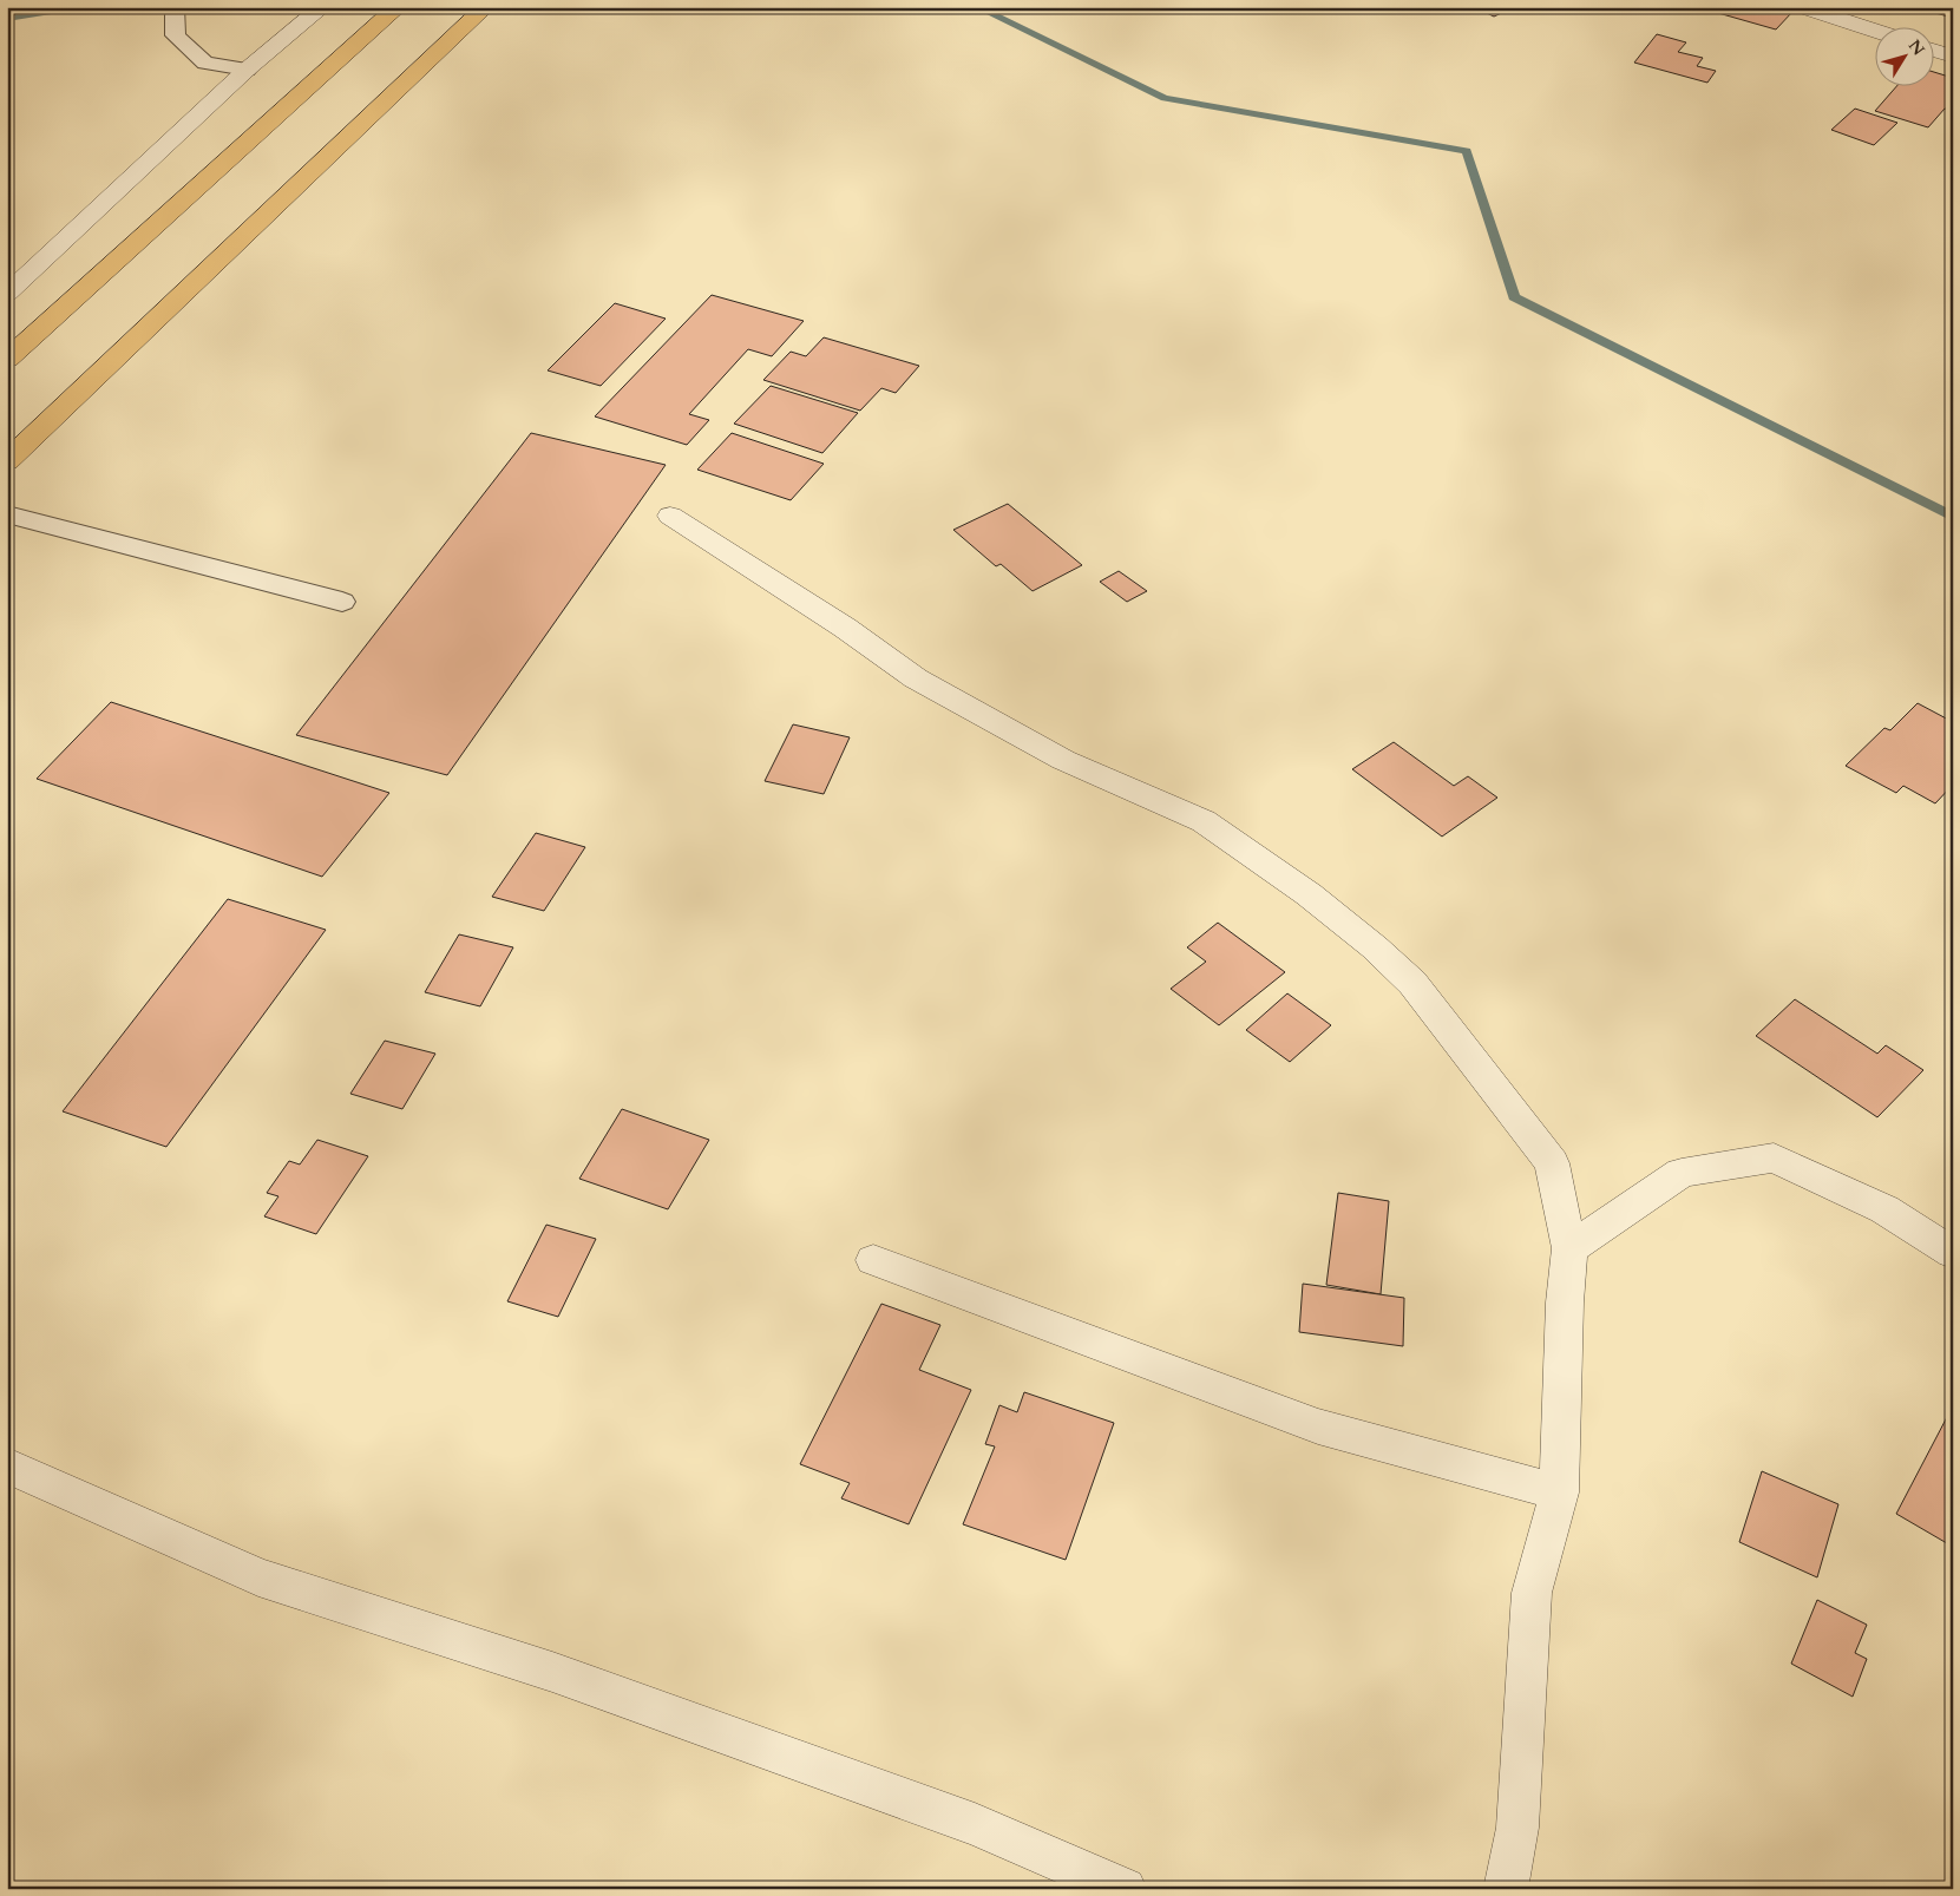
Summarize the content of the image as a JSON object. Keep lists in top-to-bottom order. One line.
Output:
{"north":"top right"}
